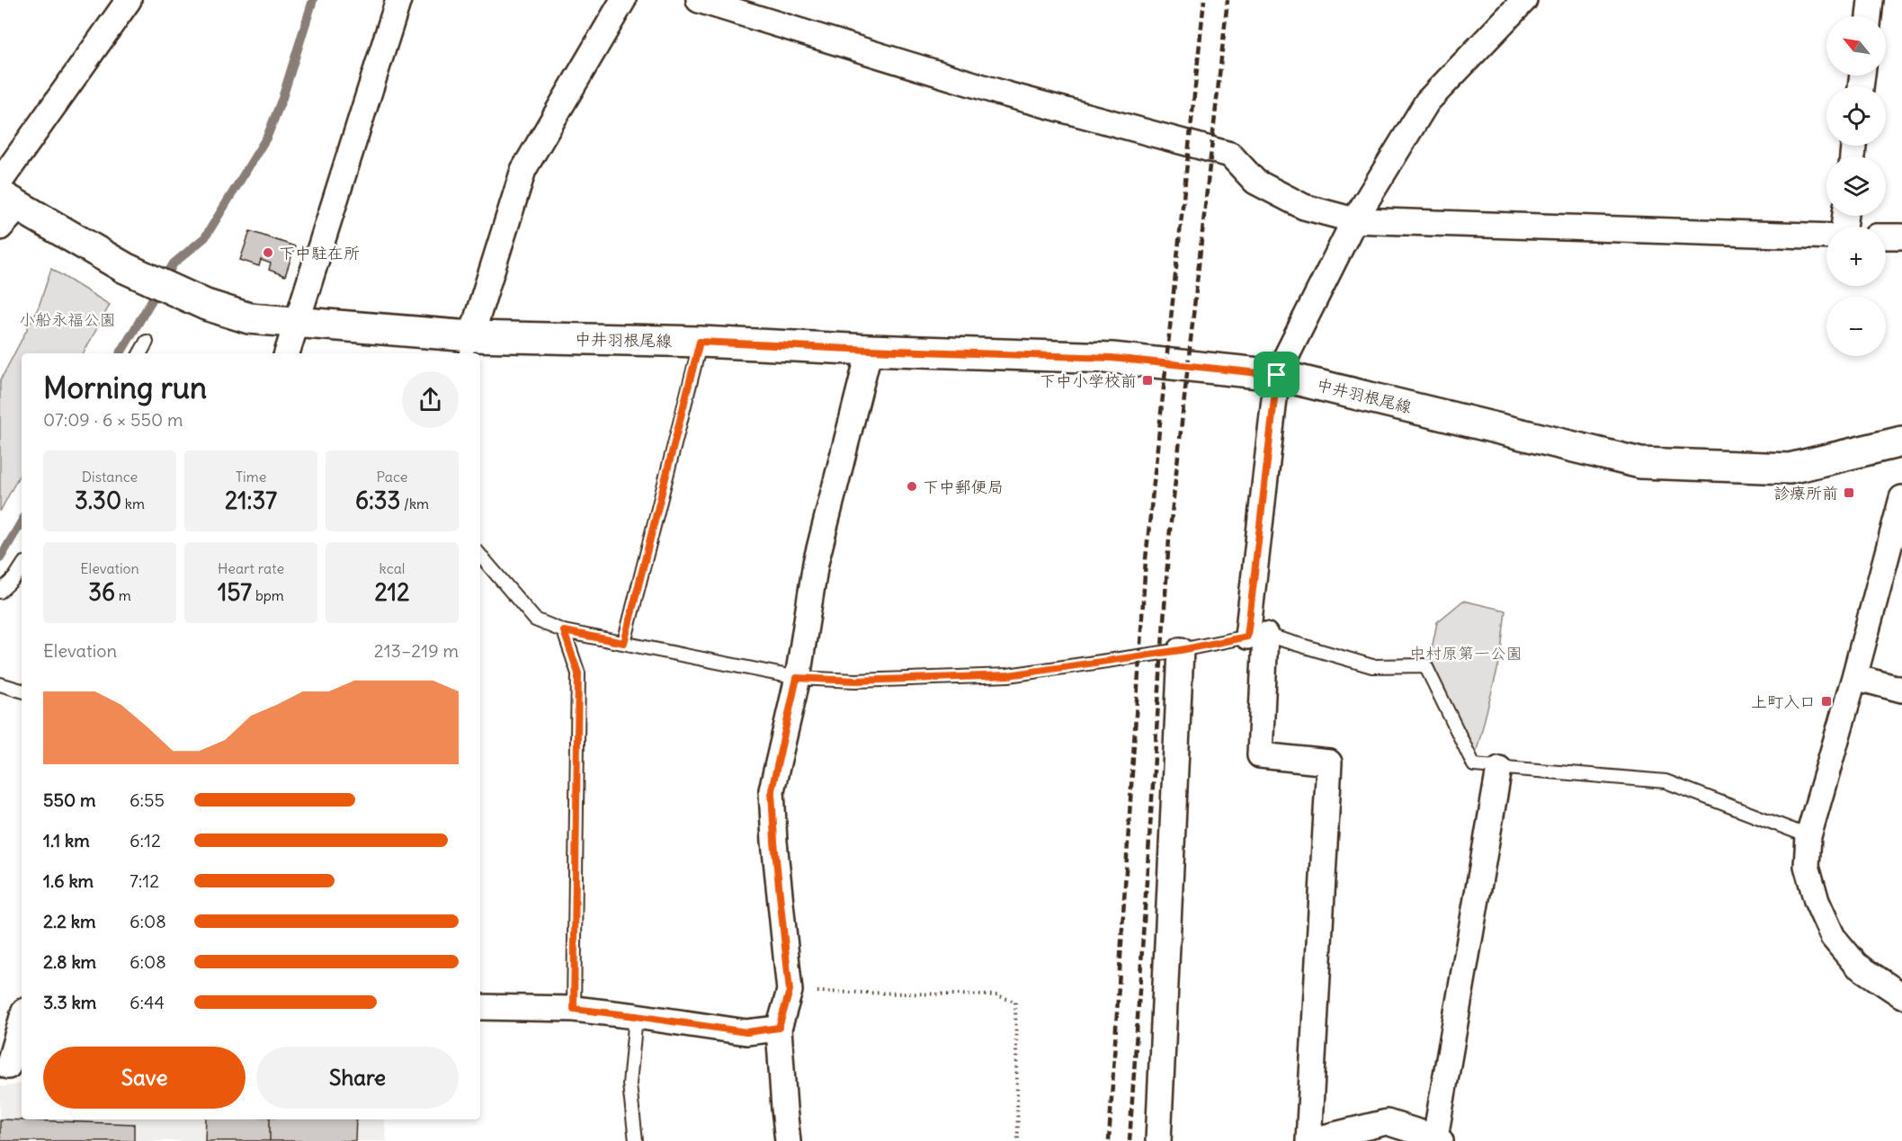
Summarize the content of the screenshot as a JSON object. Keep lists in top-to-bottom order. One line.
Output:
{"streets":{"main road":["中井羽根尾線"]},"parks":["小船永福公園","中村原第一公園"],"places":{"other":["下中駐在所","下中郵便局"],"transit":["下中小学校前","診療所前","上町入口"]},"north":"top left","page":{"map_buttons":["+","−"],"heading":["Morning run","07:09 · 6 × 550 m"],"stats":[["Distance","3.30 km"],["Time","21:37"],["Pace","6:33 /km"],["Elevation","36 m"],["Heart rate","157 bpm"],["kcal","212"]],"chart":["Elevation","213–219 m"],"list":[{"name":"550 m","note":"6:55"},{"name":"1.1 km","note":"6:12"},{"name":"1.6 km","note":"7:12"},{"name":"2.2 km","note":"6:08"},{"name":"2.8 km","note":"6:08"},{"name":"3.3 km","note":"6:44"}],"buttons":["Save","Share"]}}
